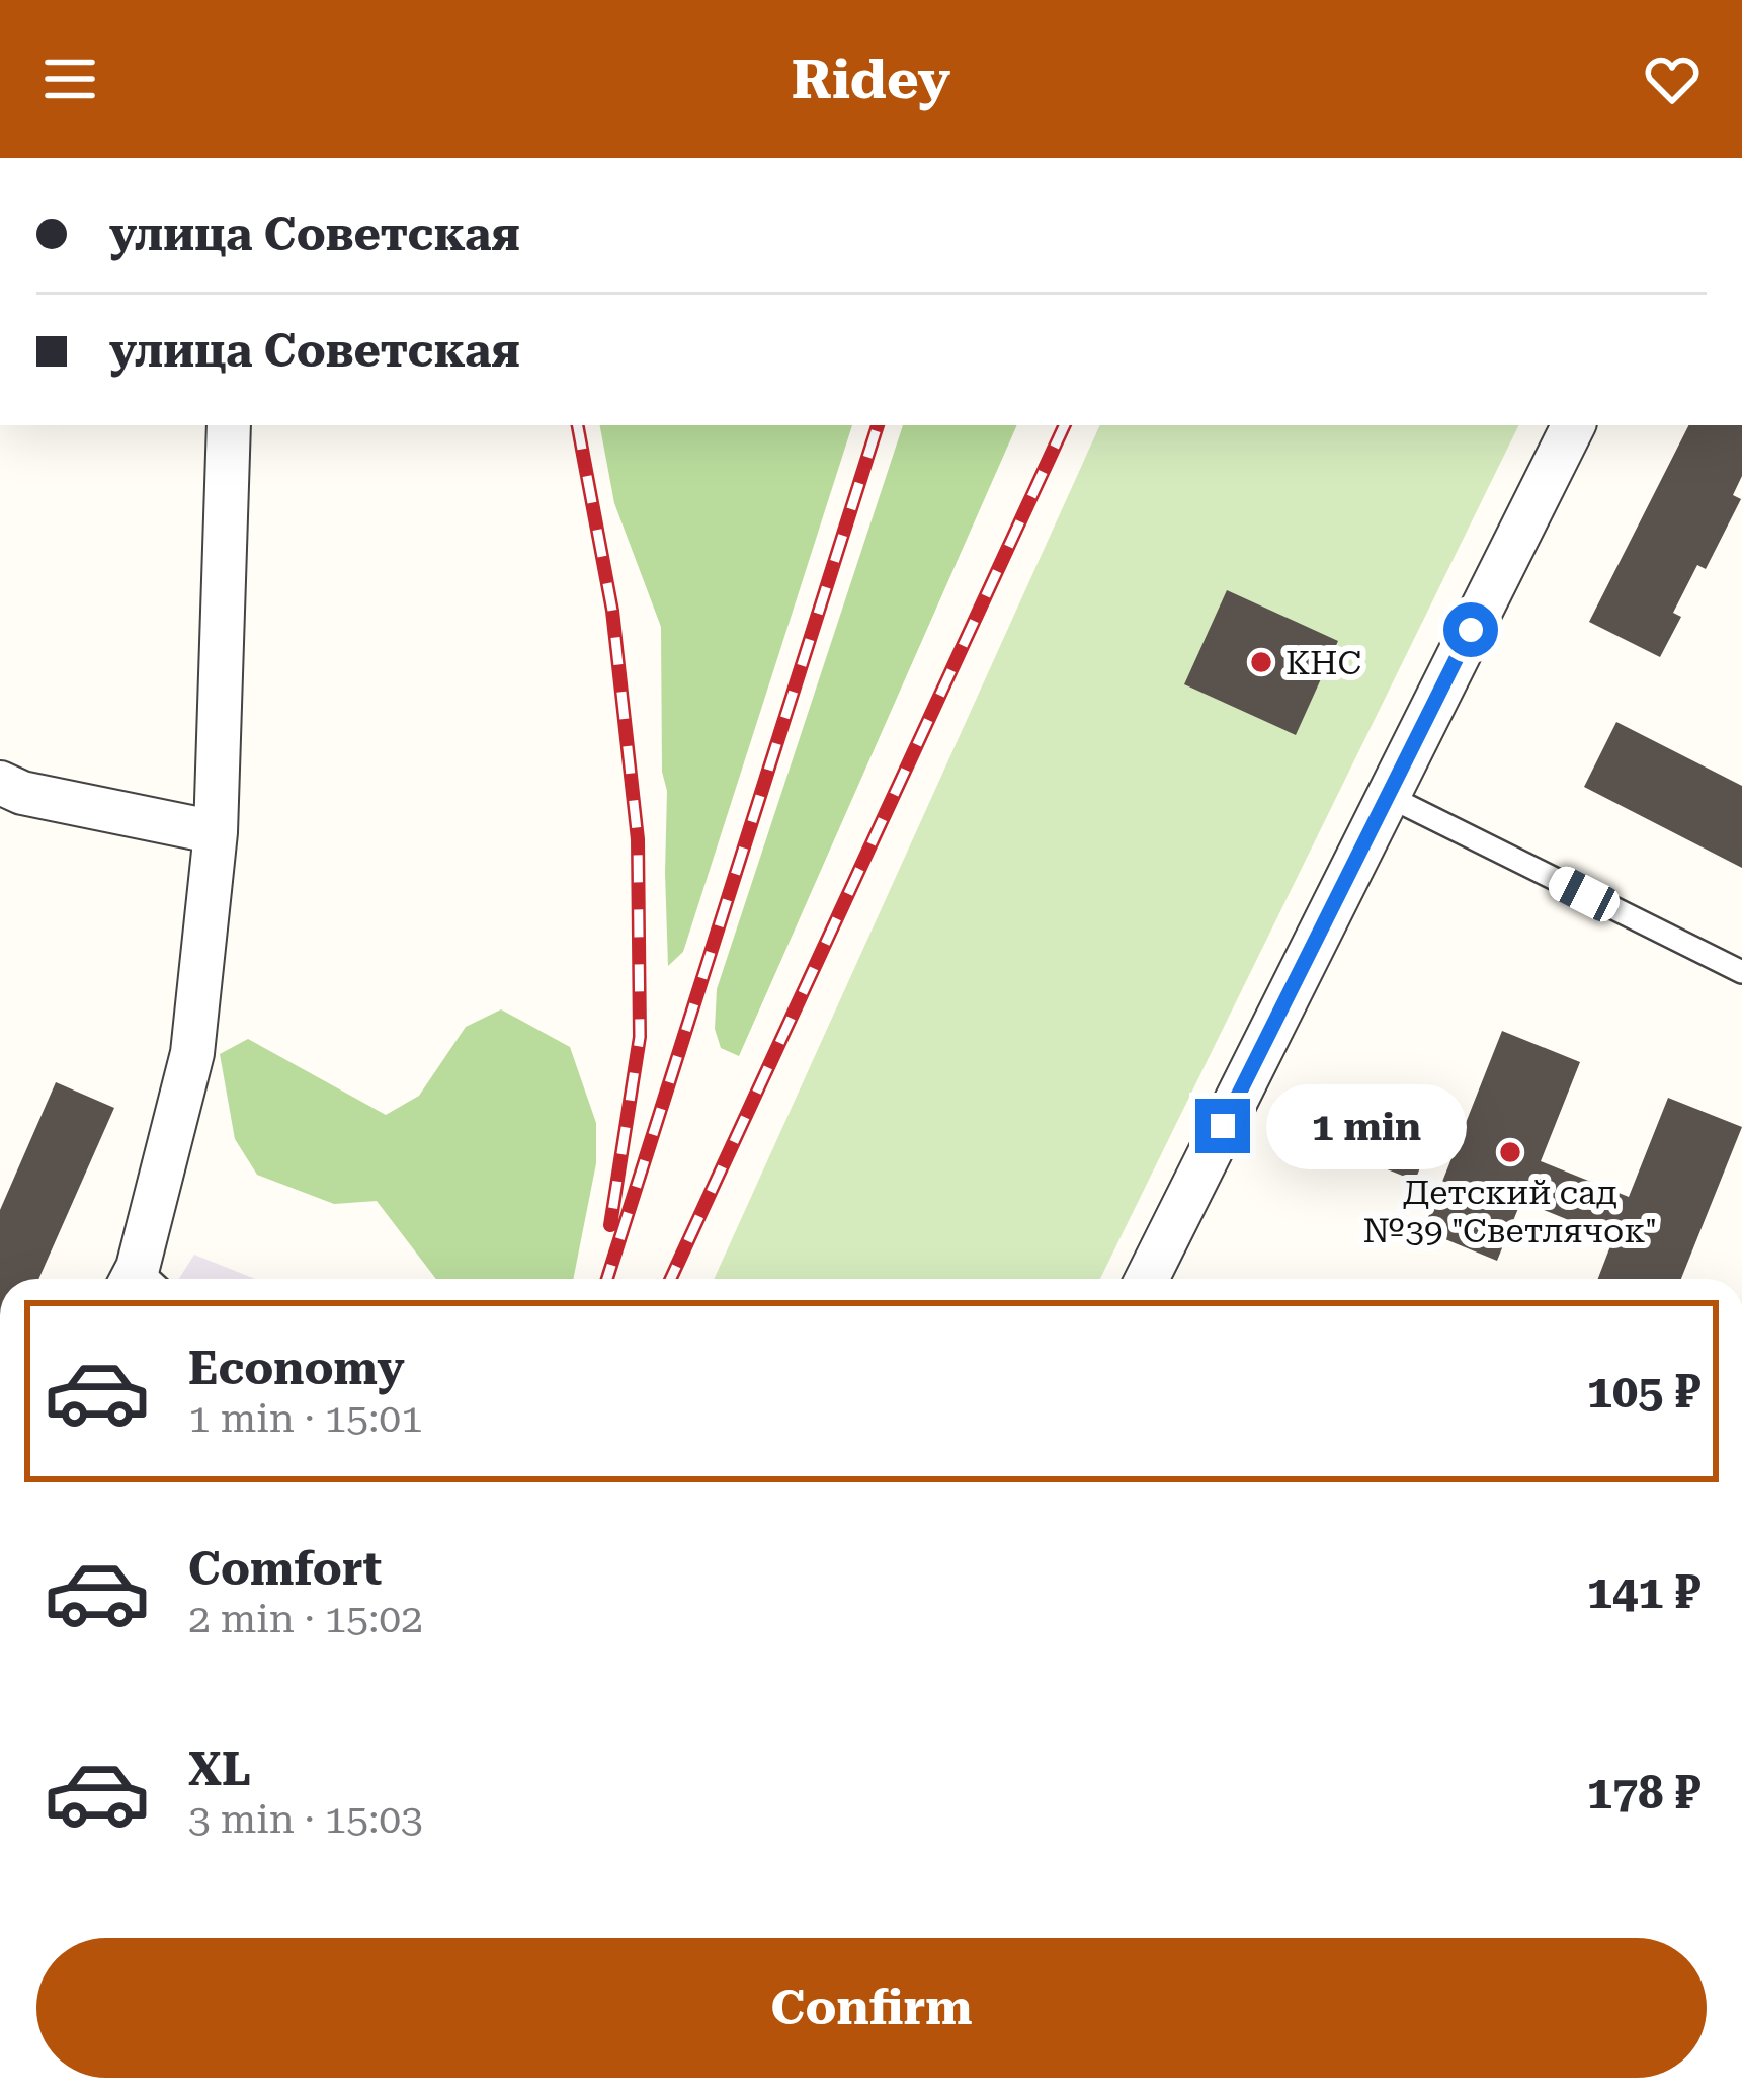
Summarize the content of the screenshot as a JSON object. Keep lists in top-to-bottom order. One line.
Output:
{"places":["КНС","Детский сад №39 \"Светлячок\""],"page":{"header":"Ridey","banner":["улица Советская","улица Советская"],"bubble":"1 min","list":[{"name":"Economy","note":"1 min · 15:01","value":"105 ₽"},{"name":"Comfort","note":"2 min · 15:02","value":"141 ₽"},{"name":"XL","note":"3 min · 15:03","value":"178 ₽"}],"buttons":"Confirm"}}
